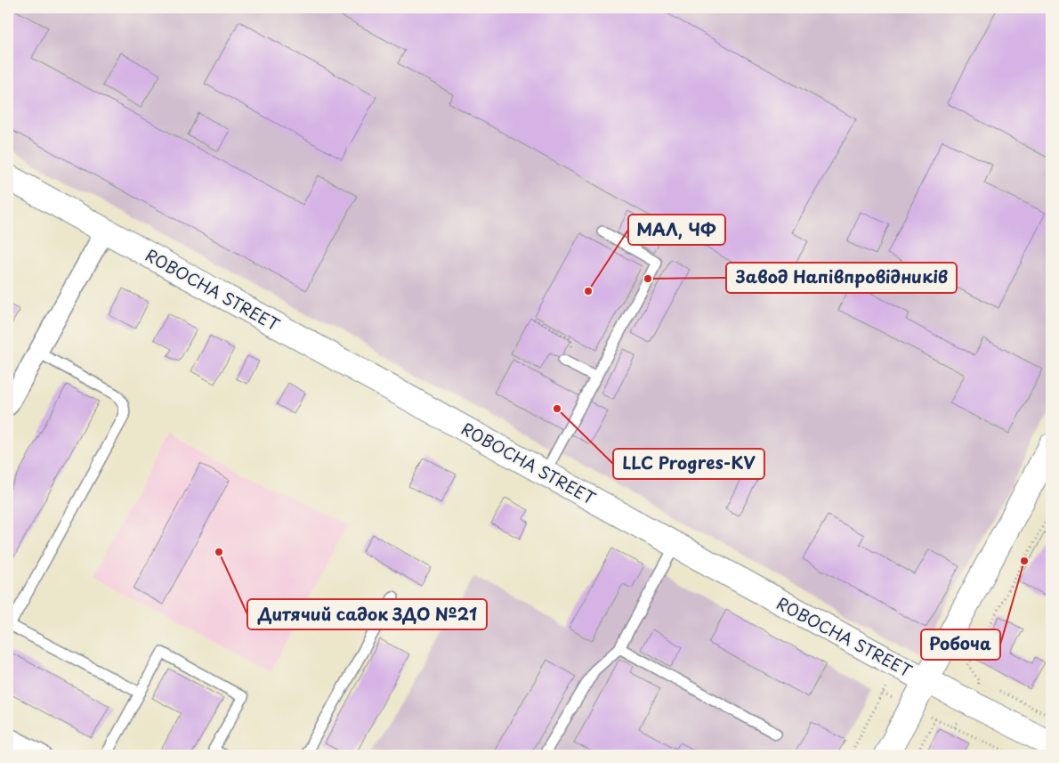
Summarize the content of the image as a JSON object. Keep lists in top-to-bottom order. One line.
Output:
{"streets":{"street":["ROBOCHA STREET"]},"places":["Завод Напівпровідників","МАЛ, ЧФ","LLC Progres-KV","Дитячий садок ЗДО №21","Робоча"]}
